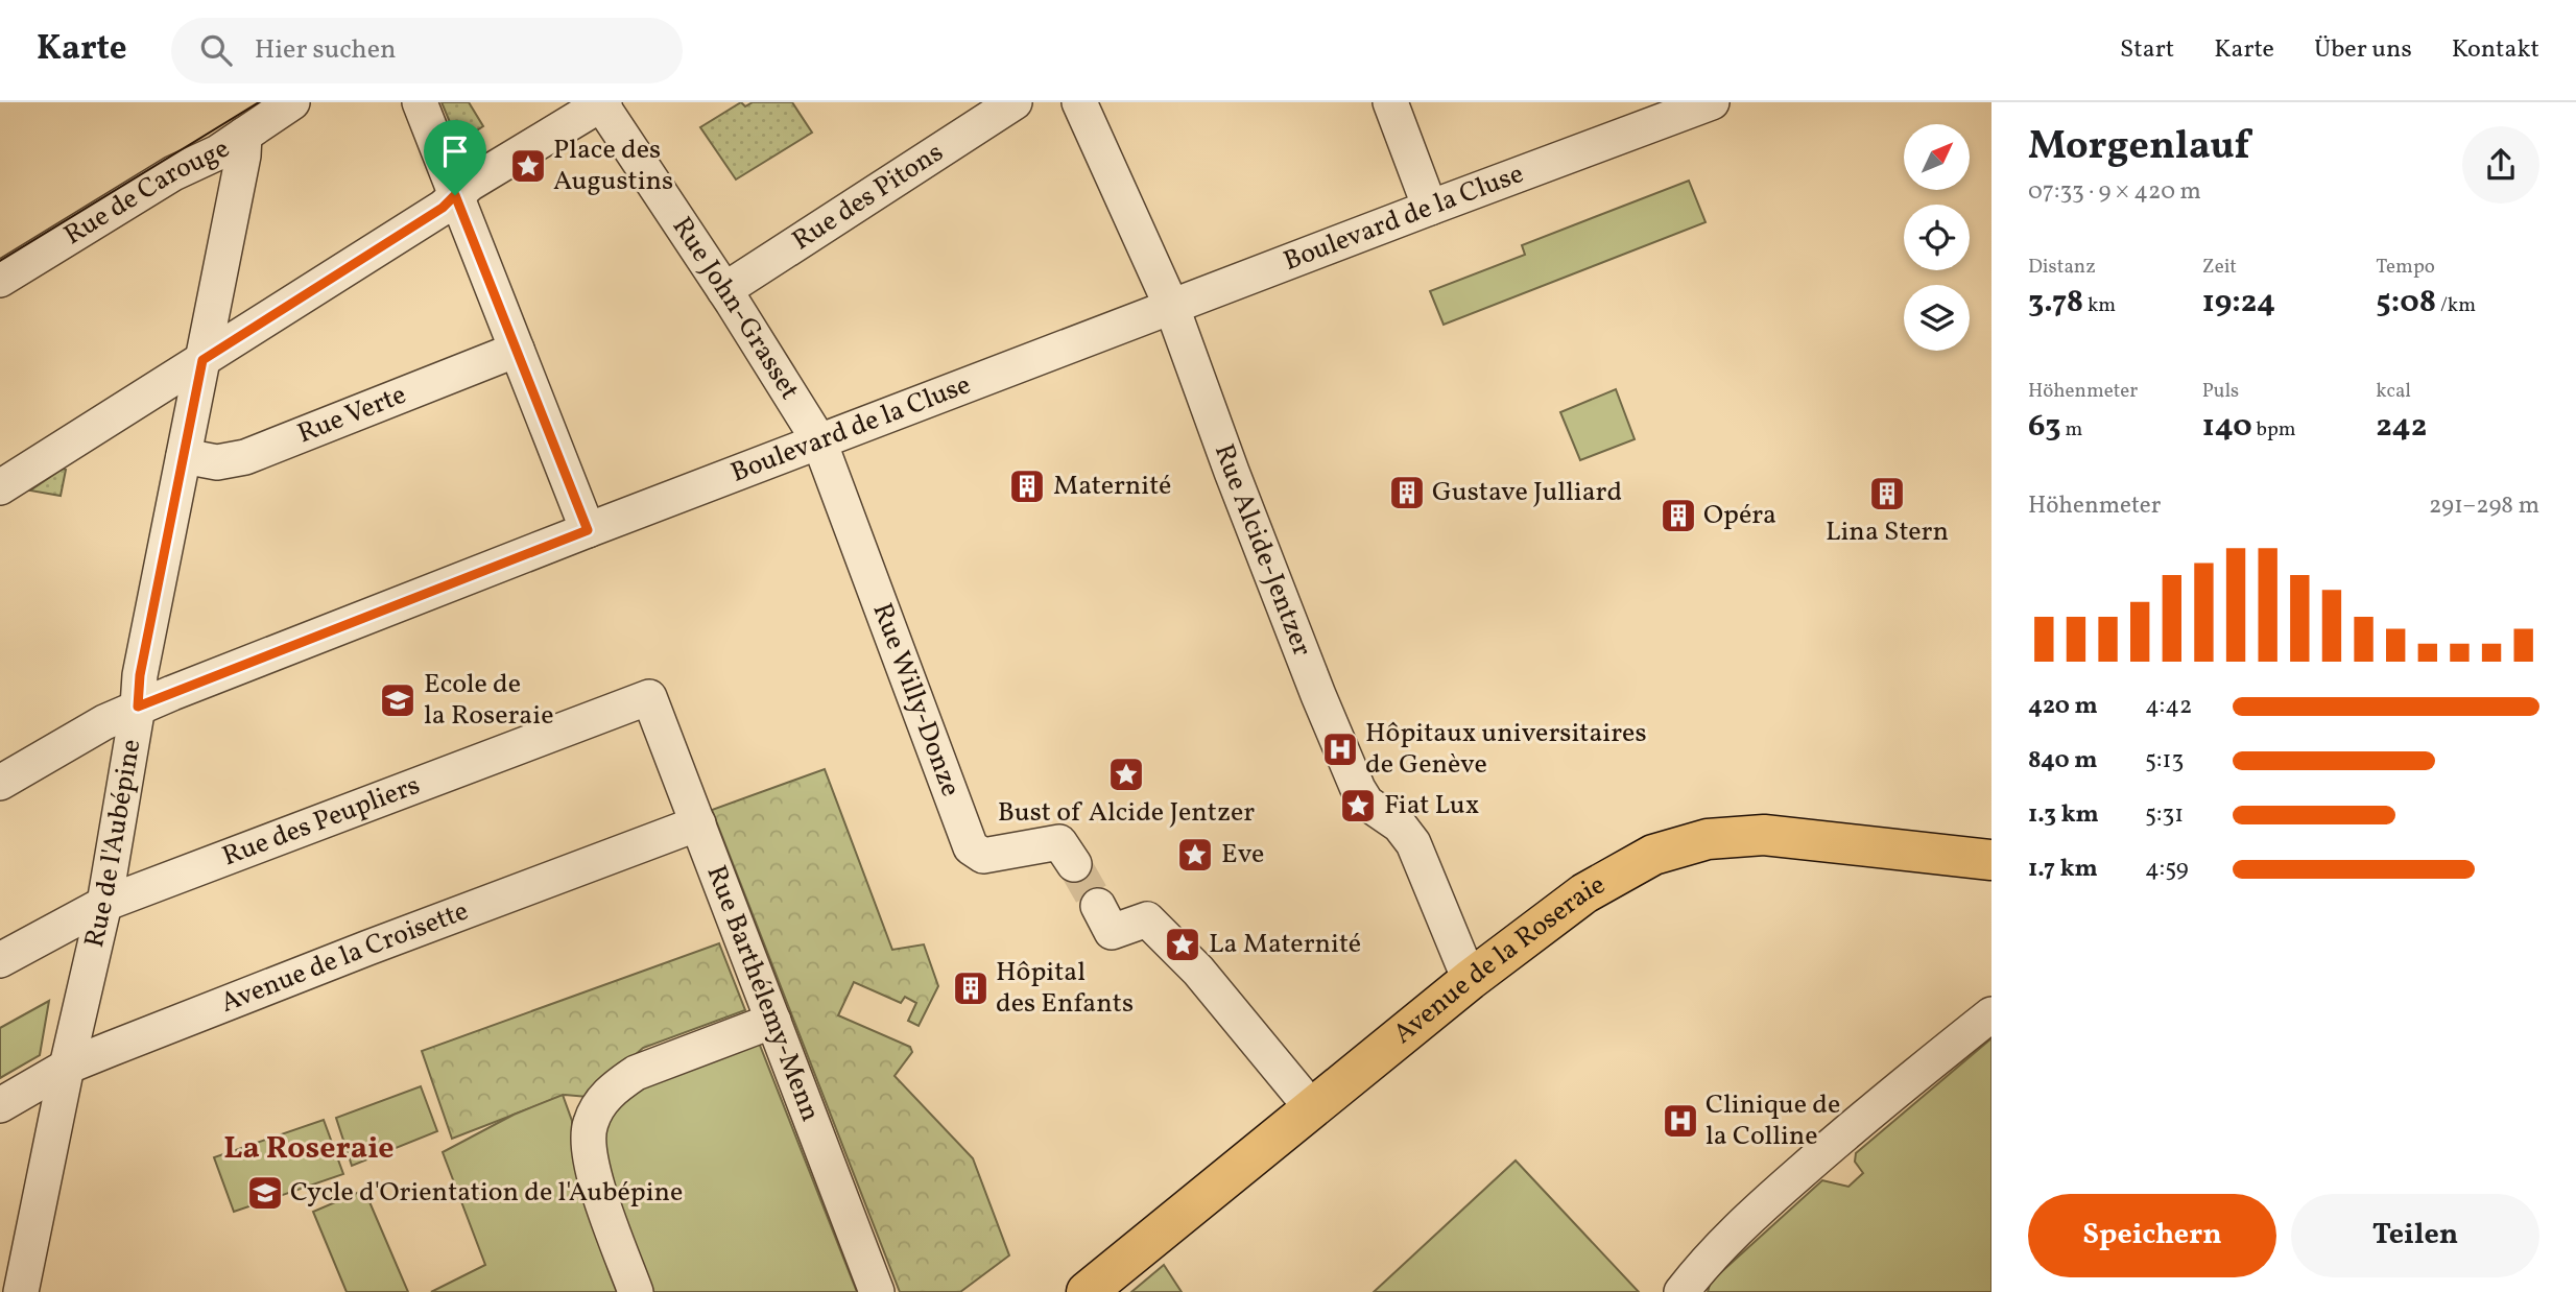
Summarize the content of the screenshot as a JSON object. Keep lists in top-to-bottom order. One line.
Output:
{"streets":{"main road":["Avenue de la Roseraie"],"street":["Rue de Carouge","Rue des Pitons","Boulevard de la Cluse","Rue John-Grasset","Rue Verte","Rue Alcide-Jentzer","Rue Willy-Donze","Rue des Peupliers","Rue de l'Aubépine","Avenue de la Croisette","Rue Barthélemy-Menn"]},"crossings":[["Rue de Carouge","Rue de l'Aubépine"],["Rue des Pitons","Rue John-Grasset"],["Boulevard de la Cluse","Rue John-Grasset"],["Boulevard de la Cluse","Rue Alcide-Jentzer"],["Boulevard de la Cluse","Rue Willy-Donze"],["Boulevard de la Cluse","Rue de l'Aubépine"],["Rue John-Grasset","Rue Willy-Donze"],["Rue Verte","Rue de l'Aubépine"],["Rue Alcide-Jentzer","Avenue de la Roseraie"],["Rue des Peupliers","Rue de l'Aubépine"],["Rue des Peupliers","Rue Barthélemy-Menn"],["Rue de l'Aubépine","Avenue de la Croisette"],["Avenue de la Croisette","Rue Barthélemy-Menn"]],"districts":["La Roseraie"],"places":{"place":["Place des Augustins","Bust of Alcide Jentzer","Fiat Lux","Eve","La Maternité"],"building":["Maternité","Gustave Julliard","Lina Stern","Opéra","Hôpital des Enfants"],"school or university":["Ecole de la Roseraie","Cycle d'Orientation de l'Aubépine"],"hospital":["Hôpitaux universitaires de Genève","Clinique de la Colline"]},"north":"top right","page":{"header":"Karte","search":"Hier suchen","nav":["Start","Karte","Über uns","Kontakt"],"heading":["Morgenlauf","07:33 · 9 × 420 m"],"stats":[["Distanz","3.78 km"],["Zeit","19:24"],["Tempo","5:08 /km"],["Höhenmeter","63 m"],["Puls","140 bpm"],["kcal","242"]],"chart":["Höhenmeter","291–298 m"],"list":[{"name":"420 m","note":"4:42"},{"name":"840 m","note":"5:13"},{"name":"1.3 km","note":"5:31"},{"name":"1.7 km","note":"4:59"}],"buttons":["Speichern","Teilen"]}}
